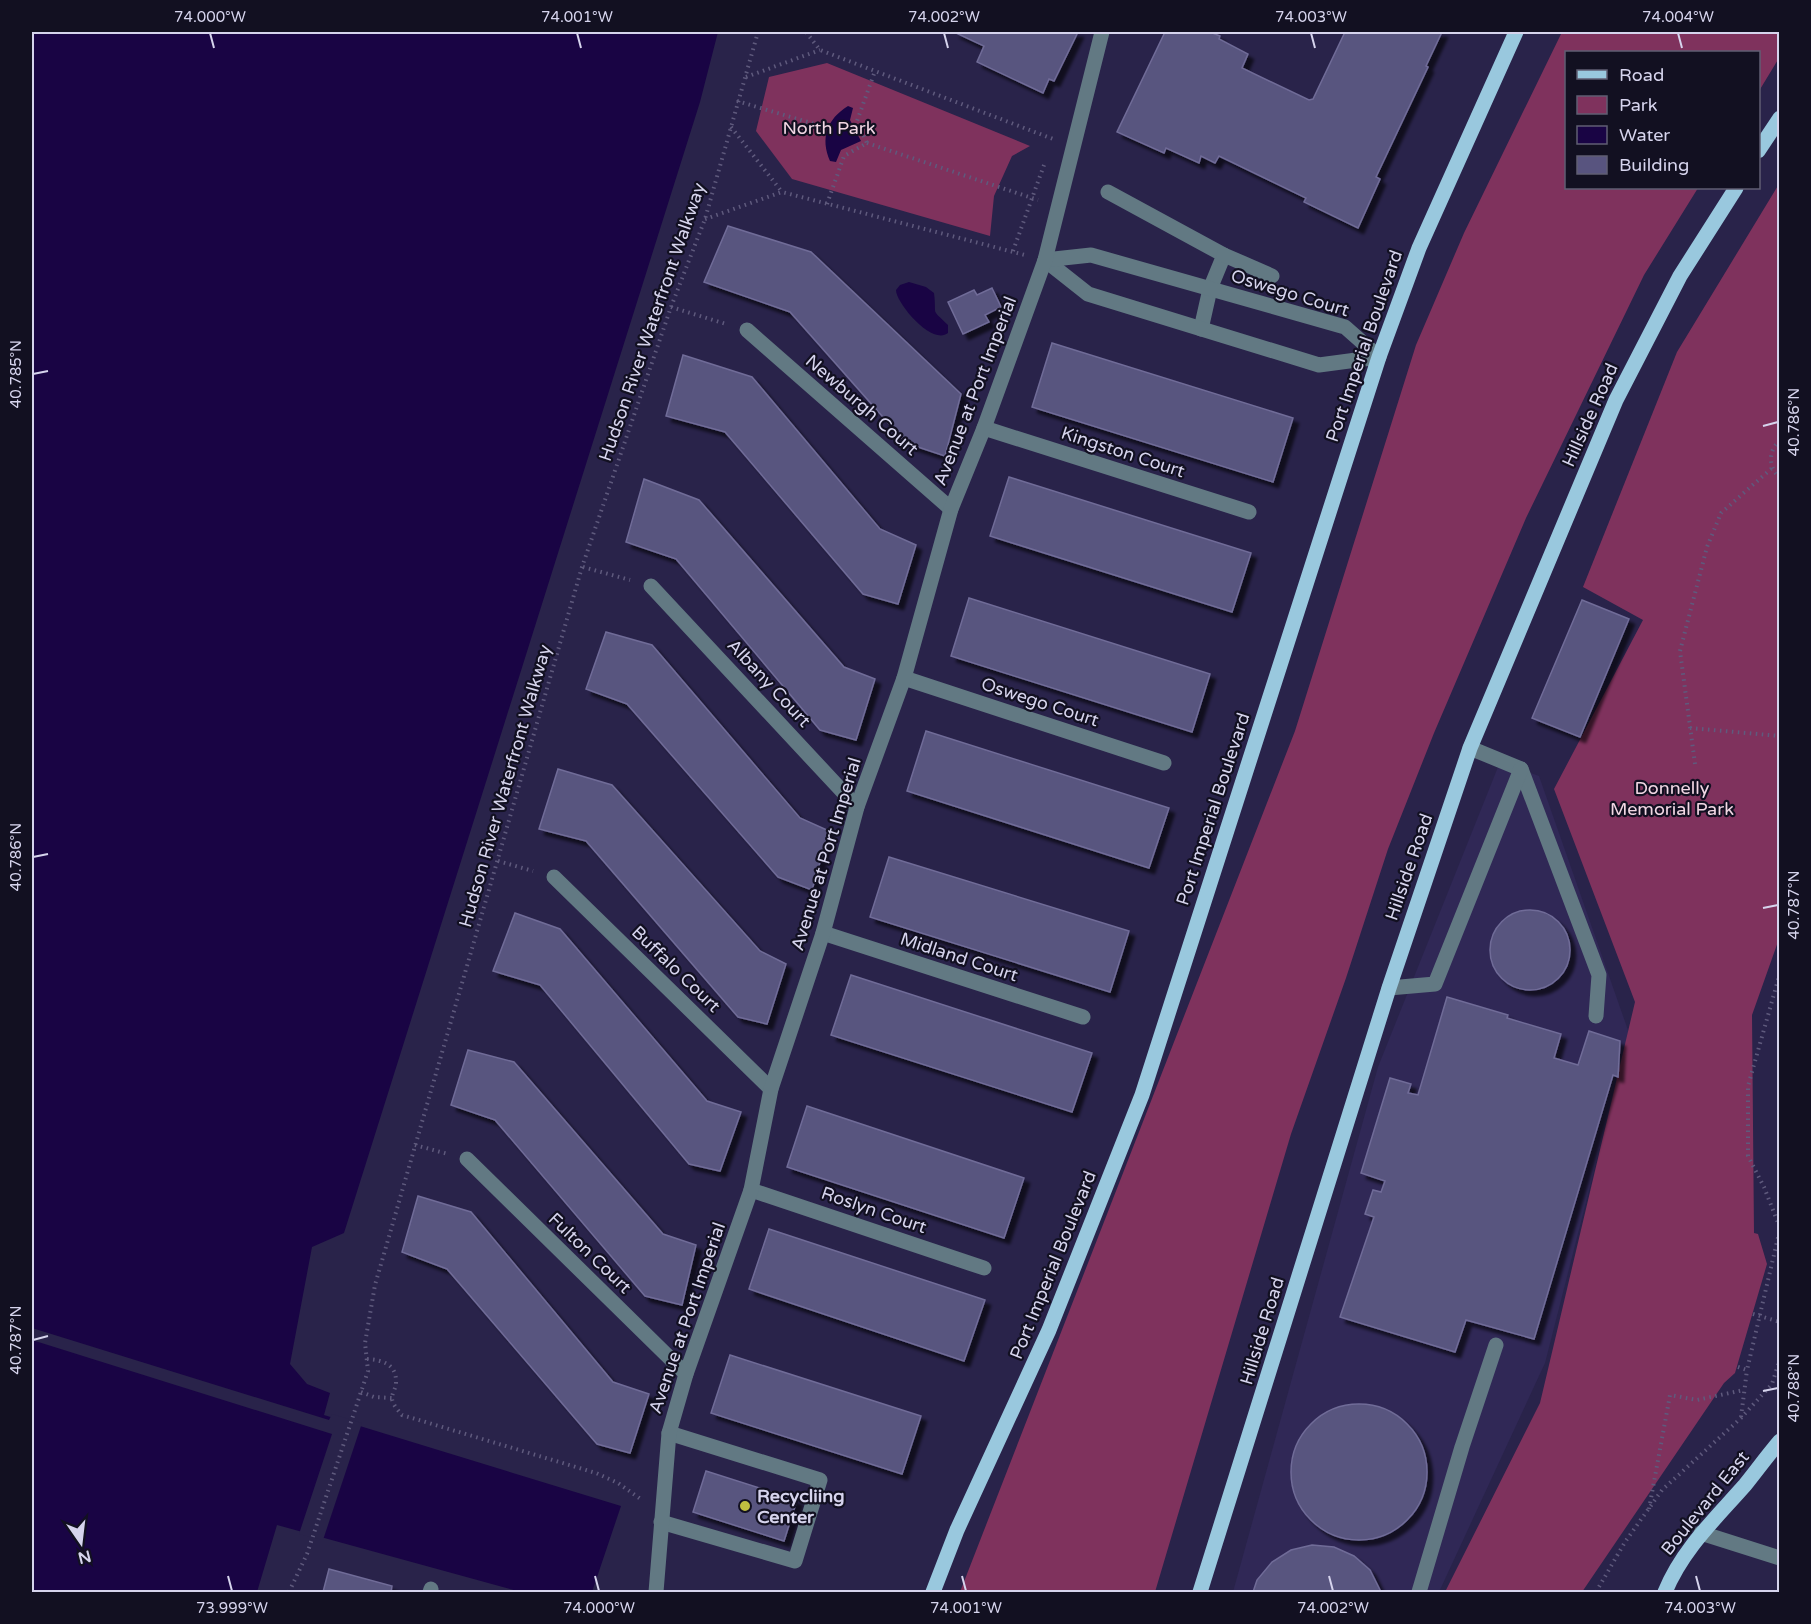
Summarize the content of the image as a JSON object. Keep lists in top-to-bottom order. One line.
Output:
{"streets":{"main road":["Port Imperial Boulevard","Hillside Road","Boulevard East"],"street":["Oswego Court","Avenue at Port Imperial","Newburgh Court","Kingston Court","Albany Court","Midland Court","Buffalo Court","Roslyn Court","Fulton Court"],"path":["Hudson River Waterfront Walkway"]},"crossings":[["Oswego Court","Port Imperial Boulevard"],["Oswego Court","Avenue at Port Imperial"],["Avenue at Port Imperial","Newburgh Court"],["Avenue at Port Imperial","Kingston Court"],["Avenue at Port Imperial","Albany Court"],["Avenue at Port Imperial","Midland Court"],["Avenue at Port Imperial","Buffalo Court"],["Avenue at Port Imperial","Roslyn Court"],["Avenue at Port Imperial","Fulton Court"]],"parks":["North Park","Donnelly Memorial Park"],"places":["Recycliing Center"],"legend":["Road","Park","Water","Building"],"north":"bottom","coordinates":["74.000°W","74.001°W","74.002°W","74.003°W","74.004°W","40.785°N","40.786°N","40.787°N","40.788°N","73.999°W"]}
